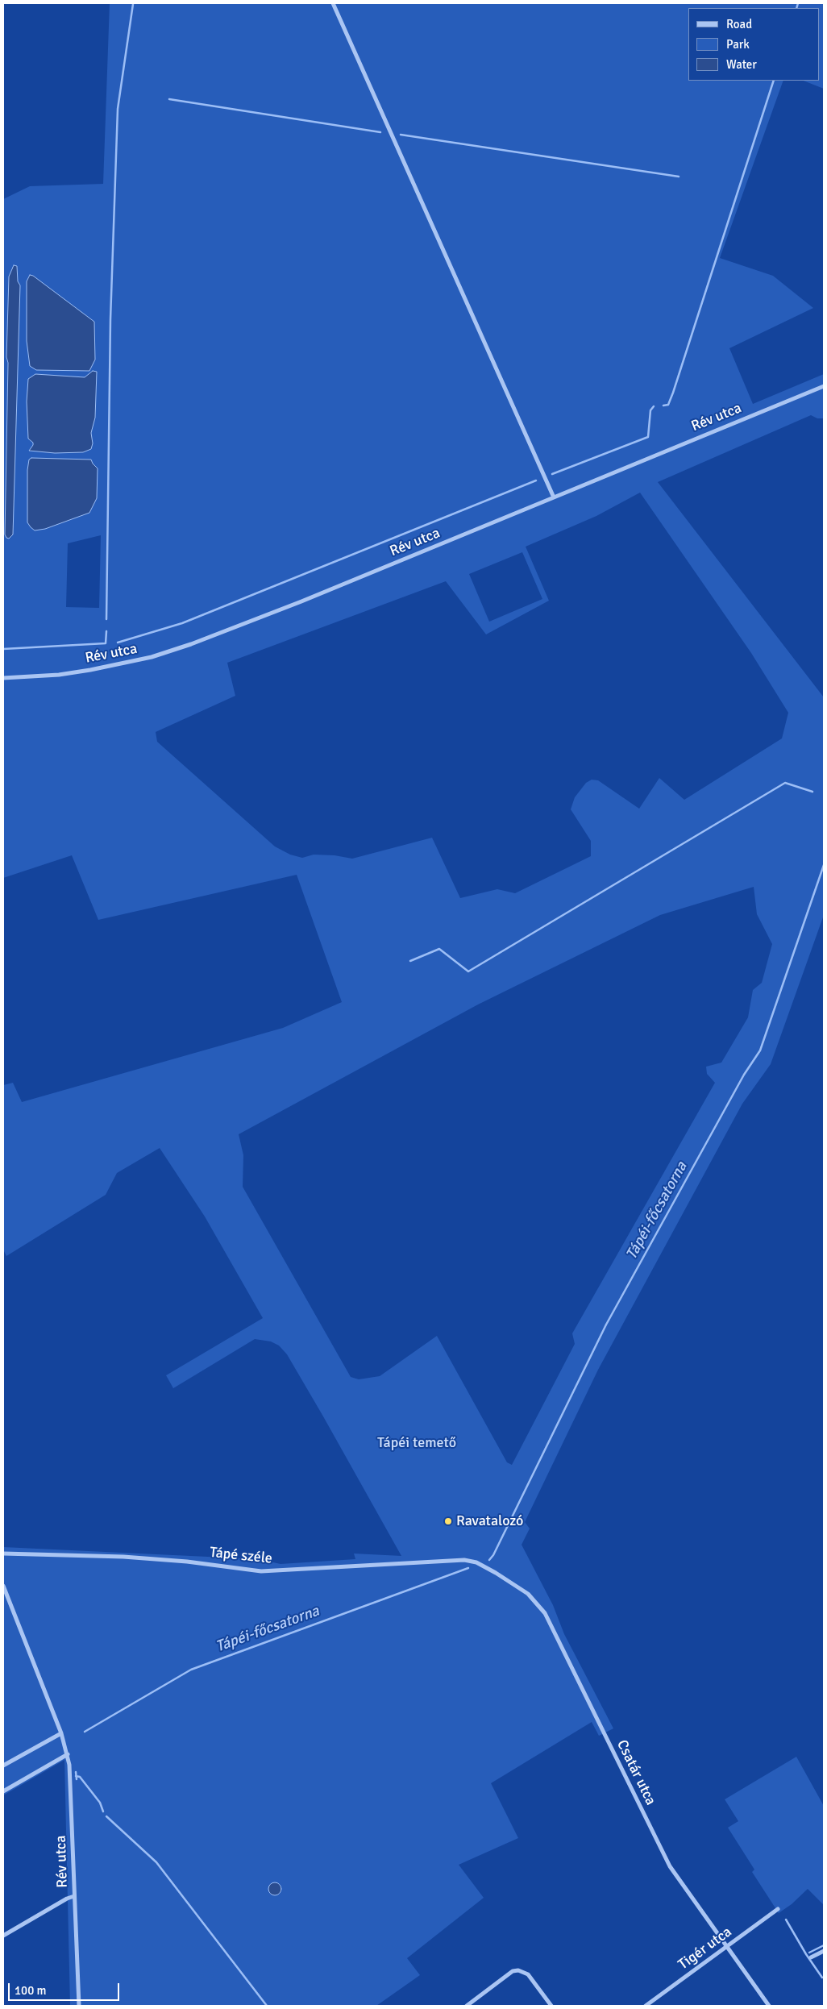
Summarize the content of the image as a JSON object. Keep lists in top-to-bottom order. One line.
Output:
{"streets":{"street":["Rév utca","Tápé széle","Csatár utca","Tigér utca"]},"crossings":[["Tápé széle","Csatár utca"],["Csatár utca","Tigér utca"]],"water":["Tápéi-főcsatorna"],"parks":["Tápéi temető"],"places":["Ravatalozó"],"legend":["Road","Park","Water"],"scale_bar":"100 m"}
